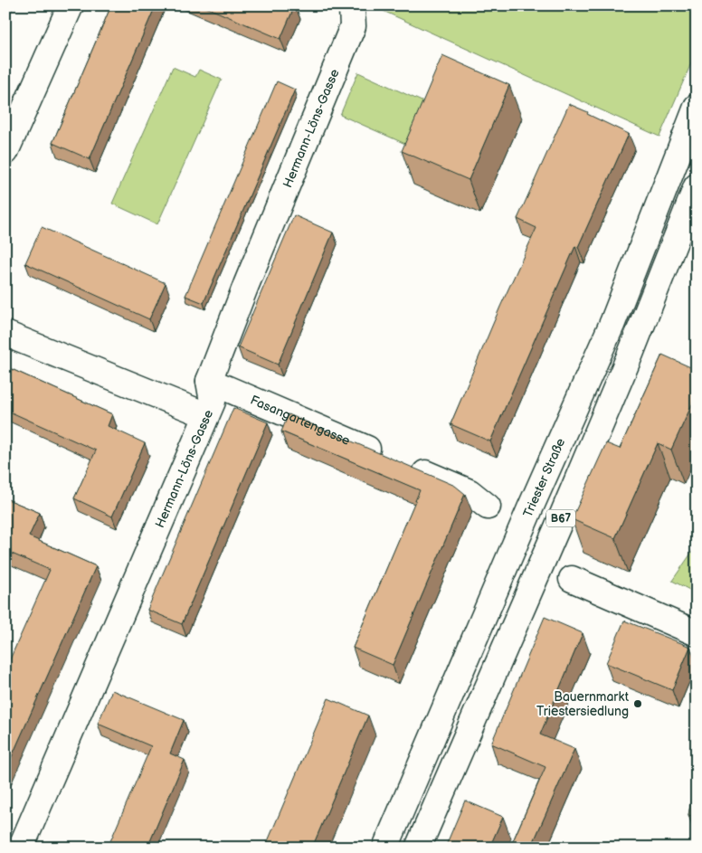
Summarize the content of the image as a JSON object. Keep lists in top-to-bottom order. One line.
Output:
{"streets":{"street":["Hermann-Löns-Gasse","Fasangartengasse","Triester Straße","B67"]},"crossings":[["Hermann-Löns-Gasse","Fasangartengasse"]],"places":["Bauernmarkt Triestersiedlung"]}
